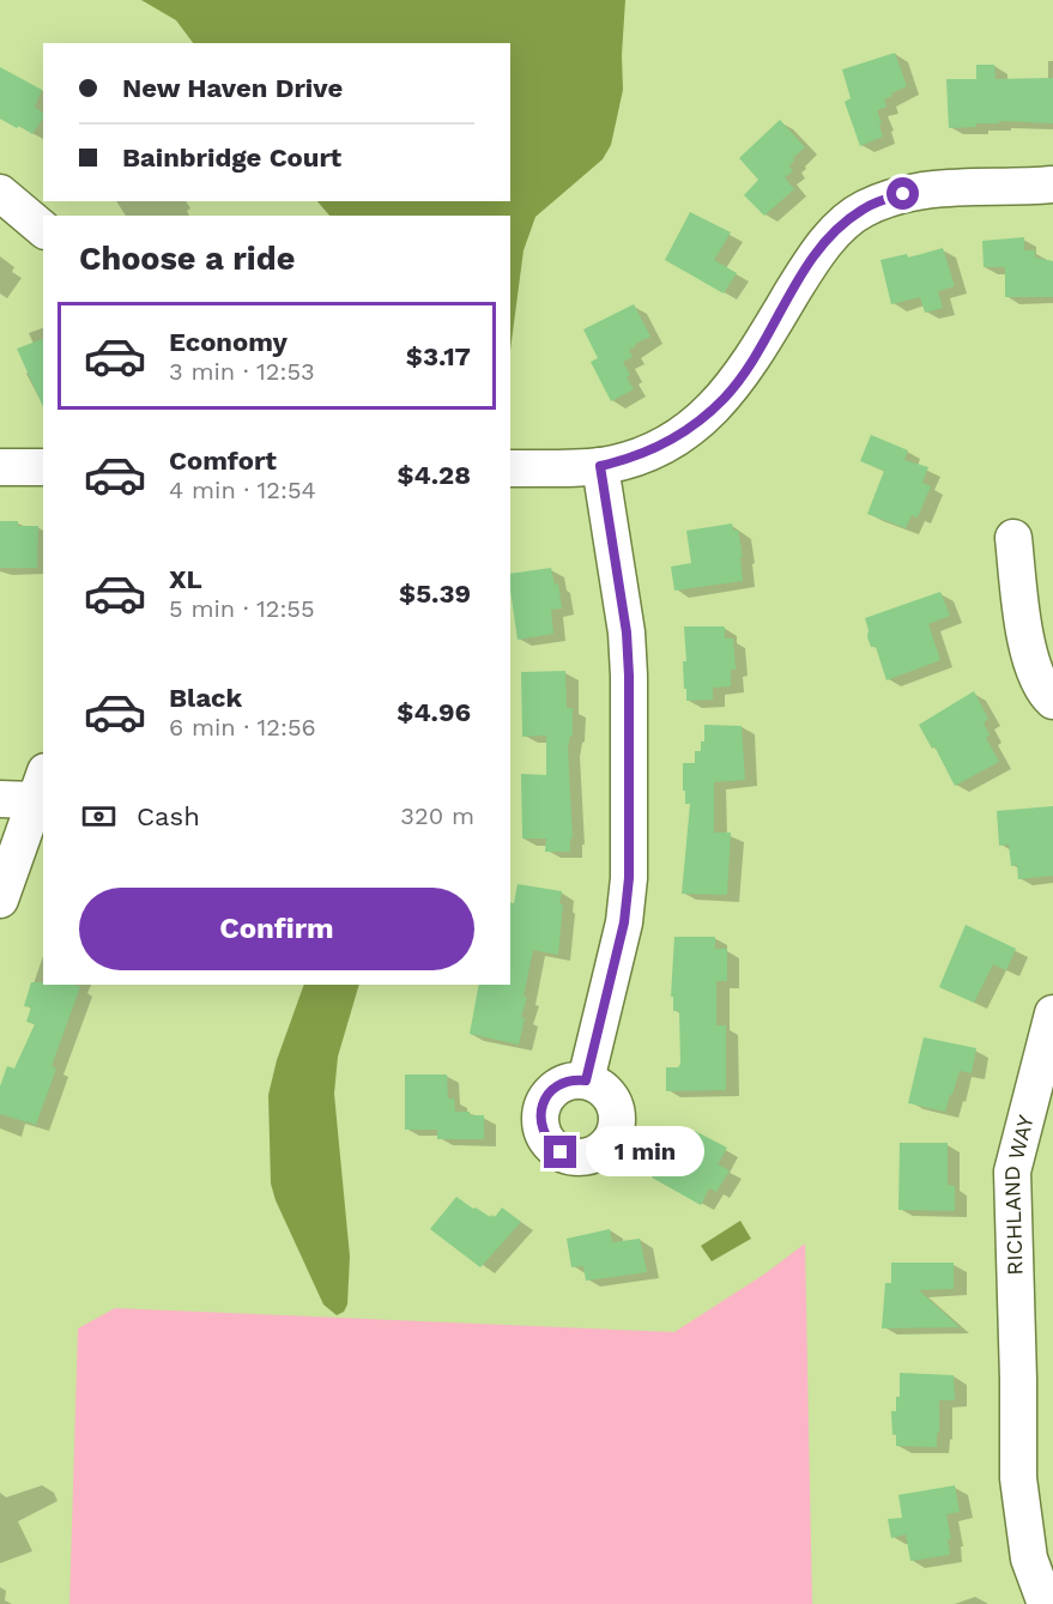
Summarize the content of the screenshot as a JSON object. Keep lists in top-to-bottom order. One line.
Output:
{"streets":{"street":["RICHLAND WAY"]},"page":{"banner":["New Haven Drive","Bainbridge Court"],"heading":"Choose a ride","list":[{"name":"Economy","note":"3 min · 12:53","value":"$3.17"},{"name":"Comfort","note":"4 min · 12:54","value":"$4.28"},{"name":"XL","note":"5 min · 12:55","value":"$5.39"},{"name":"Black","note":"6 min · 12:56","value":"$4.96"}],"pay":["Cash","320 m"],"buttons":"Confirm","bubble":"1 min"}}
